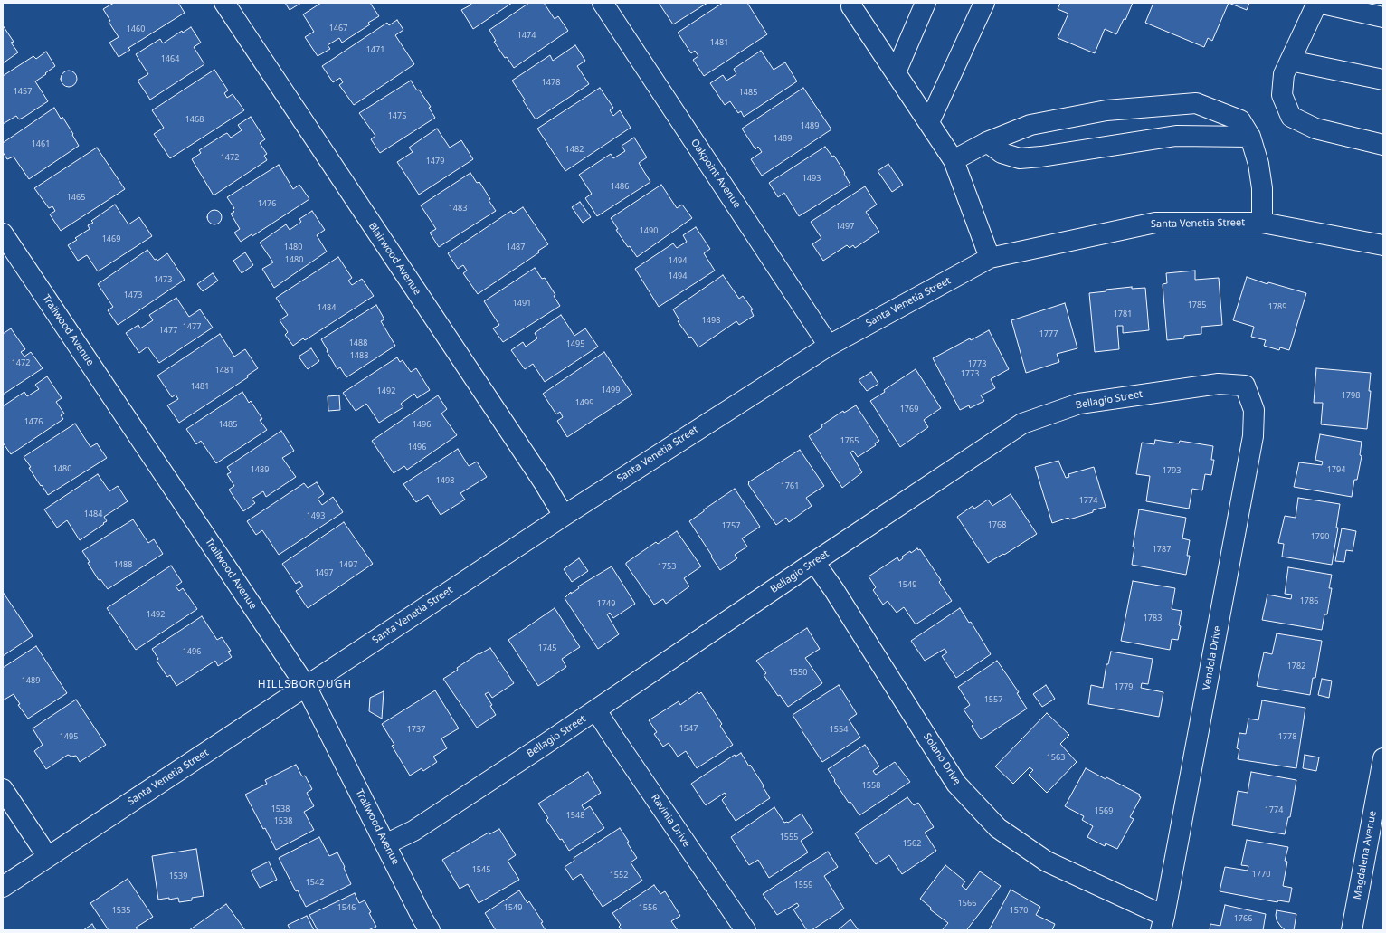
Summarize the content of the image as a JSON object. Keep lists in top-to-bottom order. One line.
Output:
{"streets":{"street":["Oakpoint Avenue","Santa Venetia Street","Blairwood Avenue","Trailwood Avenue","Bellagio Street","Vendola Drive","Solano Drive","Ravinia Drive","Magdalena Avenue"]},"crossings":[["Oakpoint Avenue","Santa Venetia Street"],["Santa Venetia Street","Blairwood Avenue"],["Santa Venetia Street","Trailwood Avenue"],["Trailwood Avenue","Bellagio Street"],["Bellagio Street","Vendola Drive"],["Bellagio Street","Solano Drive"],["Bellagio Street","Ravinia Drive"],["Vendola Drive","Solano Drive"]],"districts":["HILLSBOROUGH"],"house_numbers":["1467","1460","1474","1481","1471","1464","1478","1457","1485","1475","1468","1489","1489","1461","1482","1472","1479","1493","1486","1465","1476","1483","1497","1490","1469","1480","1487","1480","1494","1494","1473","1473","1491","1785","1789","1484","1781","1498","1477","1477","1777","1488","1495","1488","1472","1773","1481","1773","1481","1499","1492","1798","1499","1769","1476","1485","1496","1765","1496","1480","1489","1794","1793","1498","1761","1774","1484","1493","1768","1757","1790","1787","1488","1497","1753","1497","1549","1786","1749","1492","1783","1745","1496","1782","1550","1489","1779","1557","1547","1737","1554","1495","1778","1563","1558","1538","1774","1569","1548","1538","1555","1562","1545","1770","1552","1539","1542","1559","1566","1546","1549","1556","1535","1570","1766"]}
